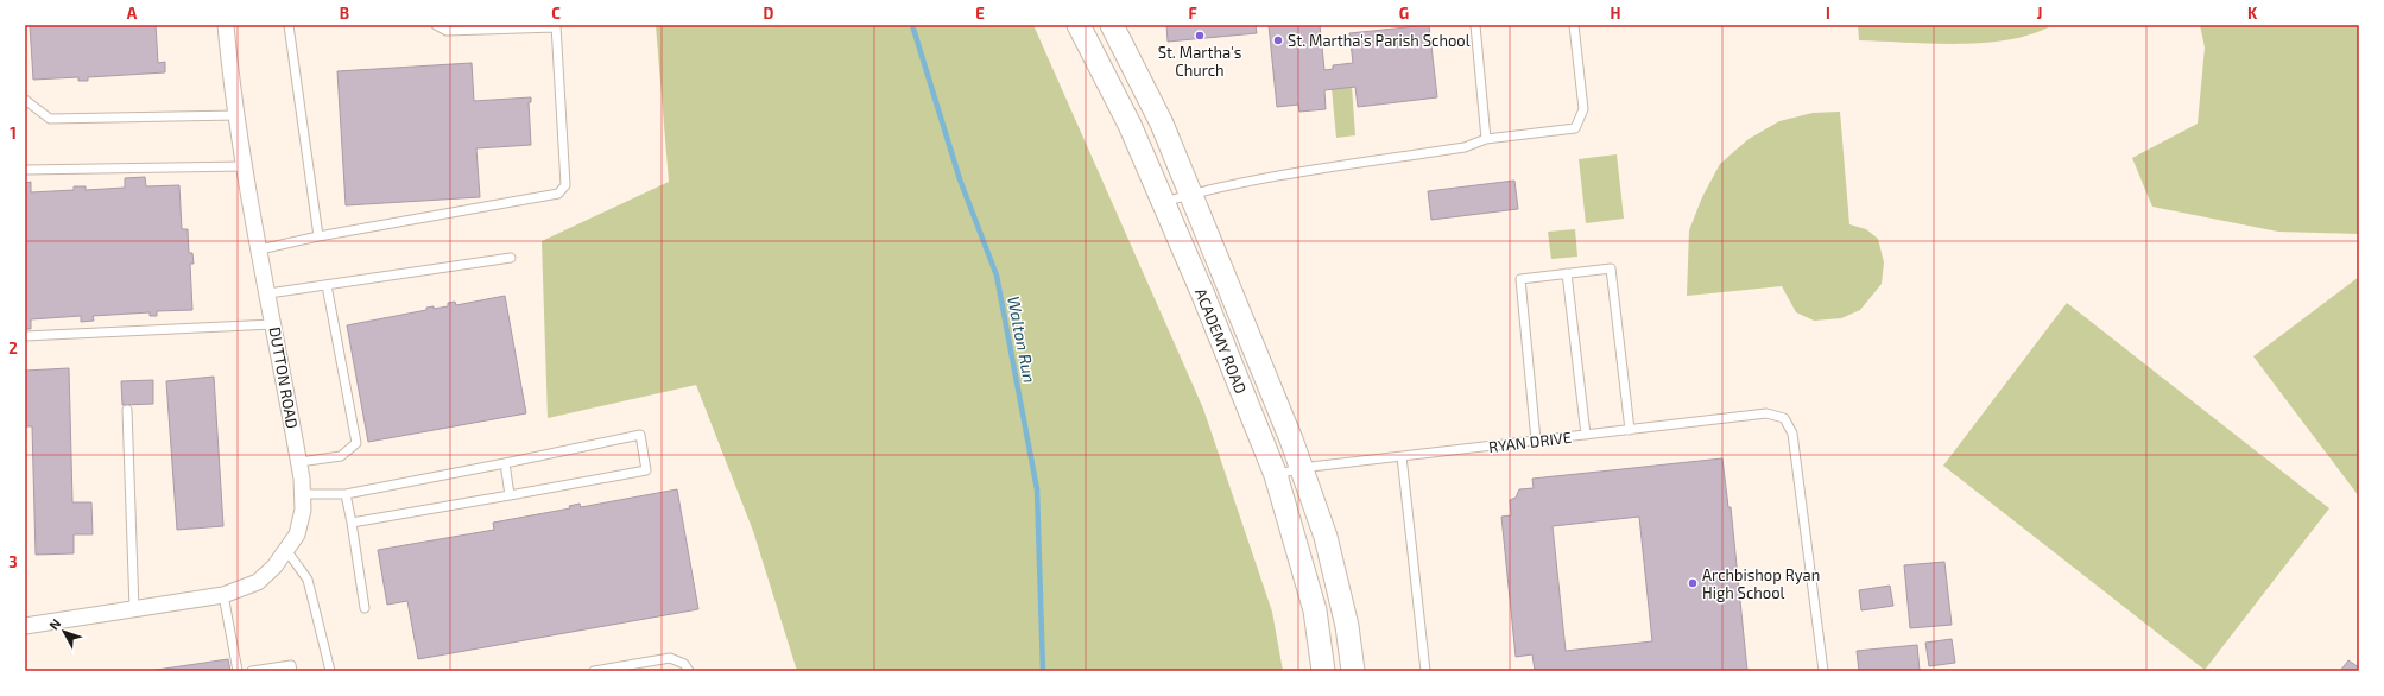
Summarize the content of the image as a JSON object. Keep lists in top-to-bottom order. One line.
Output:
{"streets":{"main road":["ACADEMY ROAD"],"street":["DUTTON ROAD"],"lane":["RYAN DRIVE"]},"crossings":[["ACADEMY ROAD","RYAN DRIVE"]],"water":["Walton Run"],"places":["St. Martha's Church","St. Martha's Parish School","Archbishop Ryan High School"],"north":"top left","grid":{"columns":["A","B","C","D","E","F","G","H","I","J","K"],"rows":["1","2","3"]}}
